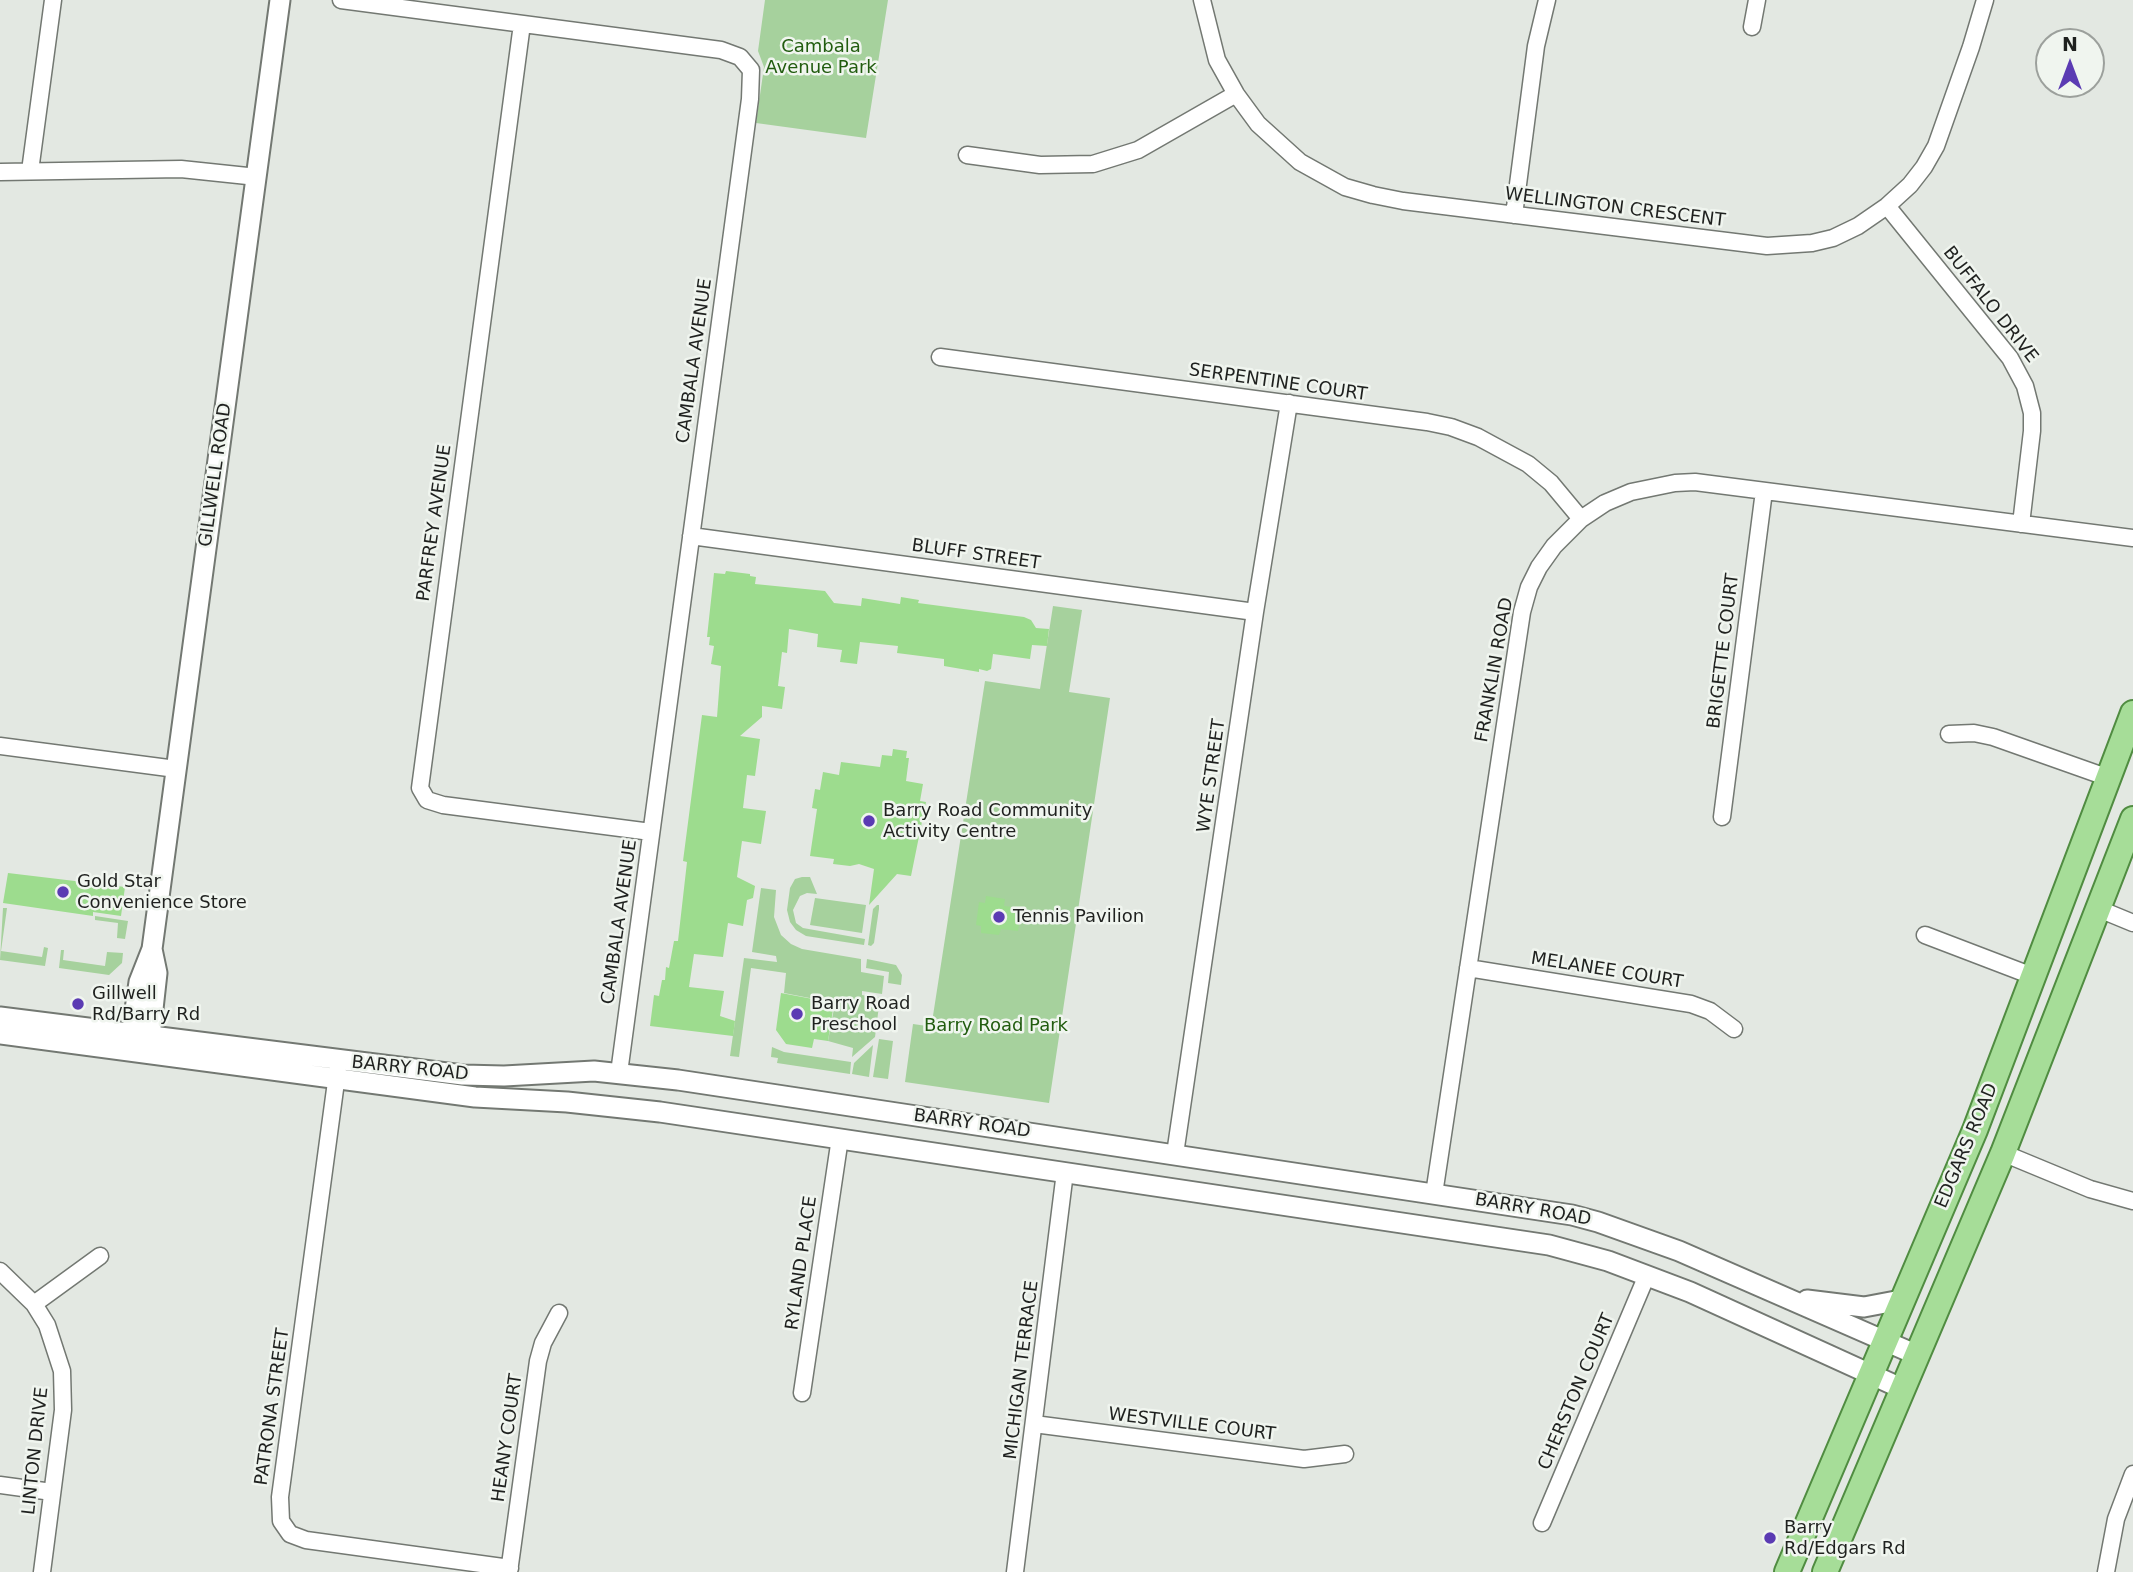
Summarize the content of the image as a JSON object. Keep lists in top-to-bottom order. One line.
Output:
{"streets":{"main road":["EDGARS ROAD"],"street":["WELLINGTON CRESCENT","BUFFALO DRIVE","CAMBALA AVENUE","SERPENTINE COURT","GILLWELL ROAD","PARFREY AVENUE","BLUFF STREET","BRIGETTE COURT","FRANKLIN ROAD","WYE STREET","MELANEE COURT","BARRY ROAD","RYLAND PLACE","MICHIGAN TERRACE","CHERSTON COURT","PATRONA STREET","WESTVILLE COURT","HEANY COURT","LINTON DRIVE"]},"crossings":[["WELLINGTON CRESCENT","BUFFALO DRIVE"],["BUFFALO DRIVE","FRANKLIN ROAD"],["CAMBALA AVENUE","PARFREY AVENUE"],["CAMBALA AVENUE","BLUFF STREET"],["CAMBALA AVENUE","BARRY ROAD"],["SERPENTINE COURT","FRANKLIN ROAD"],["SERPENTINE COURT","WYE STREET"],["GILLWELL ROAD","BARRY ROAD"],["BLUFF STREET","WYE STREET"],["BRIGETTE COURT","FRANKLIN ROAD"],["FRANKLIN ROAD","MELANEE COURT"],["FRANKLIN ROAD","BARRY ROAD"],["WYE STREET","BARRY ROAD"],["BARRY ROAD","EDGARS ROAD"],["BARRY ROAD","RYLAND PLACE"],["BARRY ROAD","MICHIGAN TERRACE"],["BARRY ROAD","CHERSTON COURT"],["BARRY ROAD","PATRONA STREET"],["MICHIGAN TERRACE","WESTVILLE COURT"],["PATRONA STREET","HEANY COURT"]],"parks":["Cambala Avenue Park","Barry Road Park"],"places":["Barry Road Community Activity Centre","Gold Star Convenience Store","Tennis Pavilion","Gillwell Rd/Barry Rd","Barry Road Preschool","Barry Rd/Edgars Rd"],"north":"top"}
